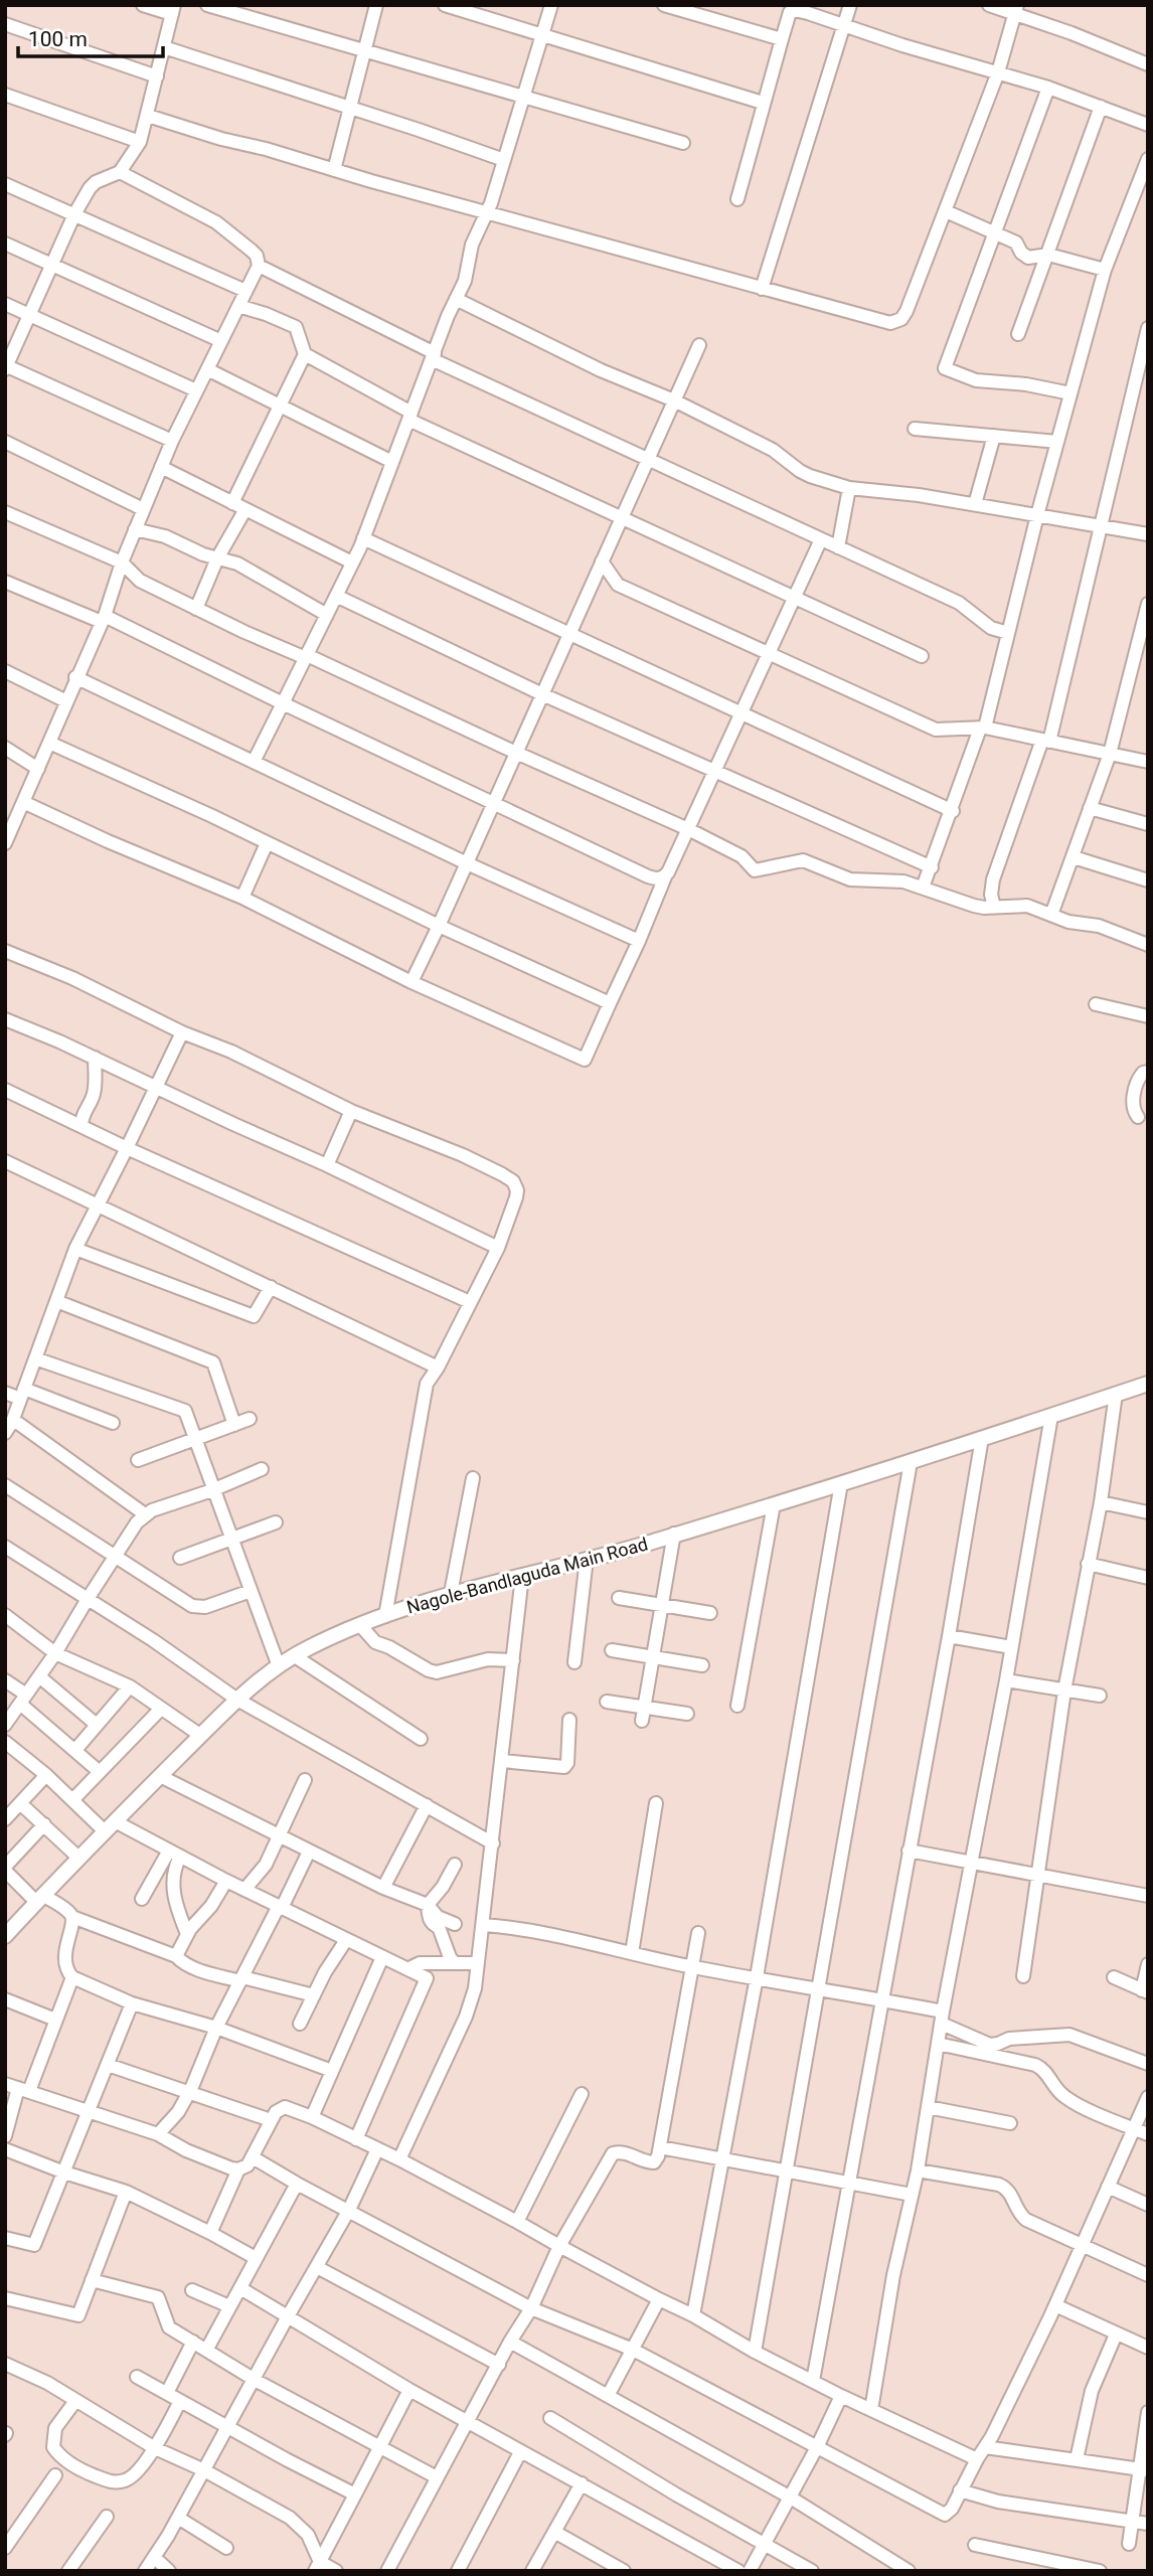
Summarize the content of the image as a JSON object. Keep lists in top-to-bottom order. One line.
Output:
{"streets":{"street":["Nagole-Bandlaguda Main Road"]},"scale_bar":"100 m"}
